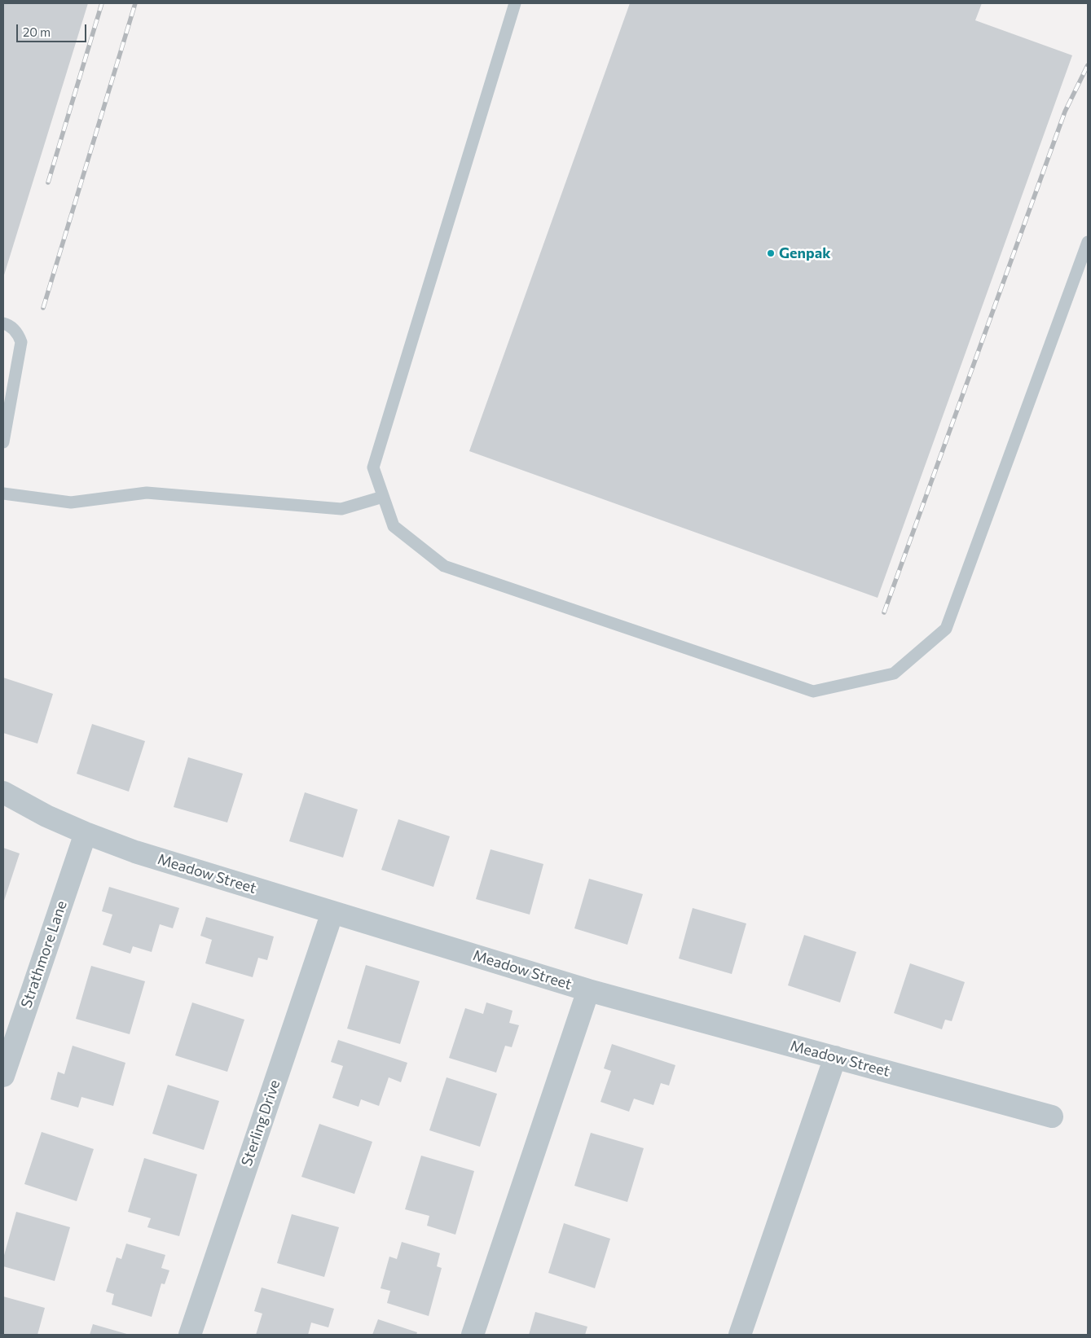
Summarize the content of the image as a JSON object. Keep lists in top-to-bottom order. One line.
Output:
{"streets":{"street":["Meadow Street","Strathmore Lane","Sterling Drive"]},"crossings":[["Meadow Street","Strathmore Lane"],["Meadow Street","Sterling Drive"]],"places":["Genpak"],"scale_bar":"20 m"}
